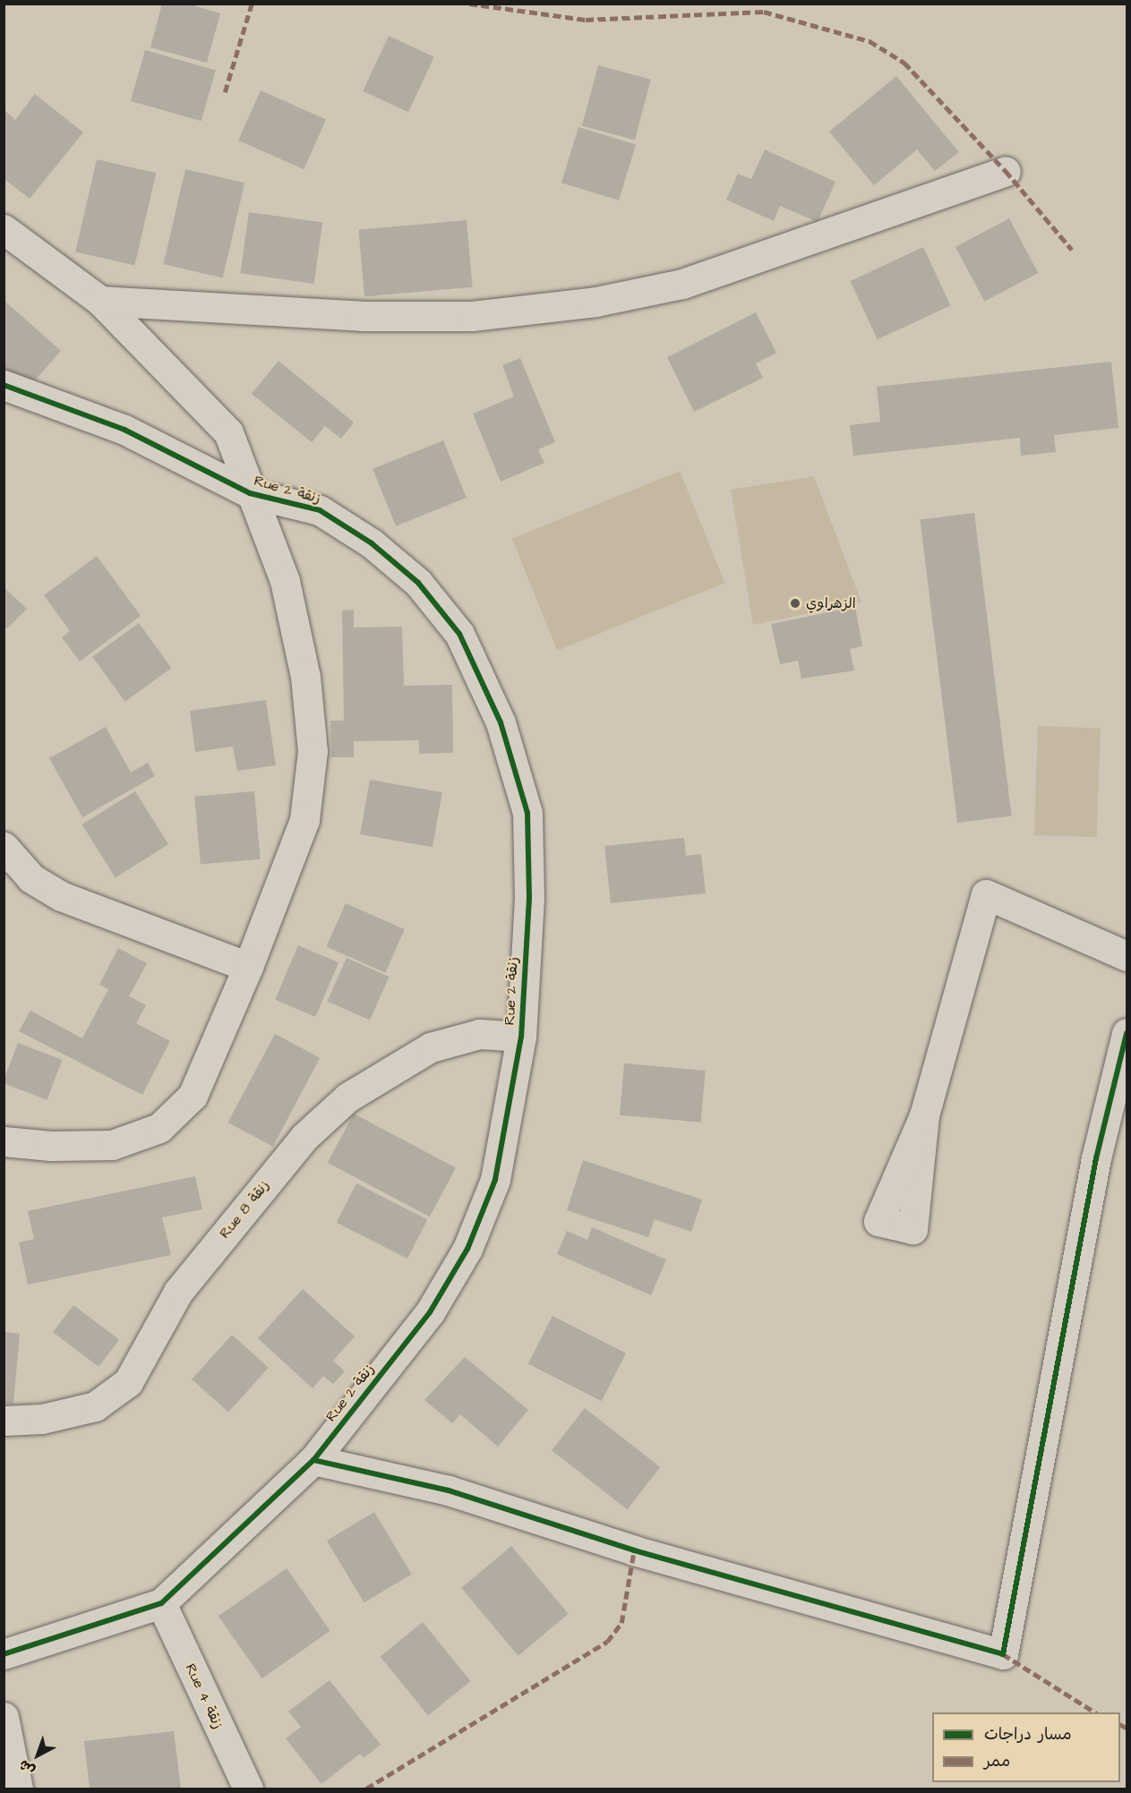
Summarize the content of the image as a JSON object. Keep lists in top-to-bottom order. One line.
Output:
{"streets":{"street":["Rue 2 زنقة","Rue 8 زنقة","Rue 4 زنقة"]},"crossings":[["Rue 2 زنقة","Rue 8 زنقة"],["Rue 2 زنقة","Rue 4 زنقة"]],"places":["الزهراوي"],"legend":["مسار دراجات","ممر"],"north":"bottom left"}
